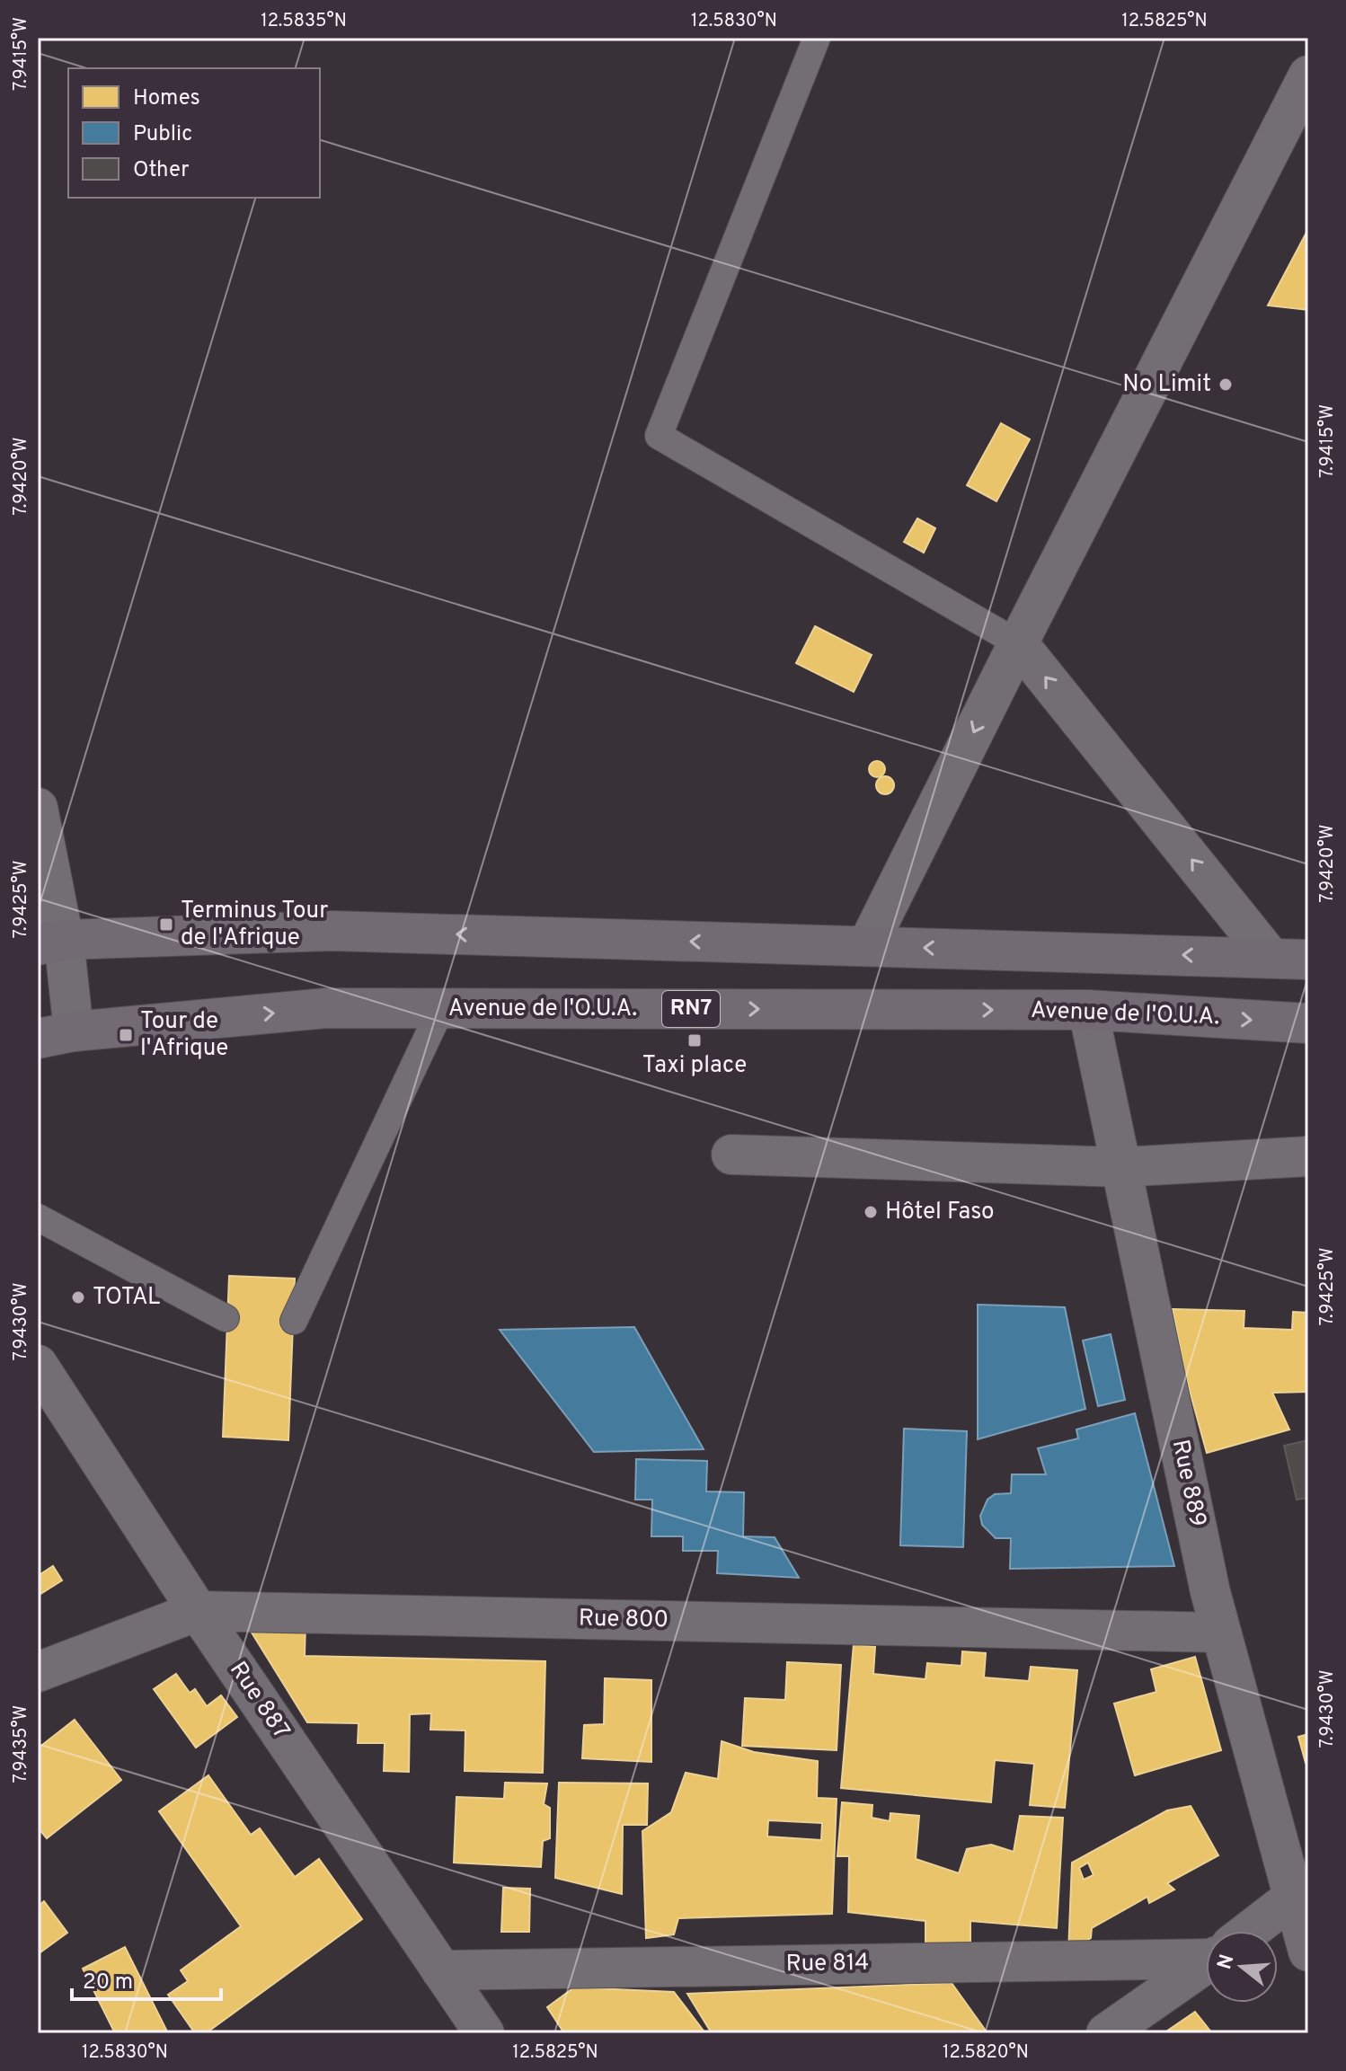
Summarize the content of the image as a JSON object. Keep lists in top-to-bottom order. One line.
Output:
{"streets":{"highway":["Avenue de l'O.U.A.","RN7"],"street":["Rue 889","Rue 800","Rue 887","Rue 814"]},"crossings":[["Avenue de l'O.U.A.","Rue 889"],["Rue 889","Rue 800"],["Rue 800","Rue 887"],["Rue 887","Rue 814"]],"places":{"other":["No Limit","Hôtel Faso","TOTAL"],"transit":["Terminus Tour de l'Afrique","Tour de l'Afrique","Taxi place"]},"legend":["Homes","Public","Other"],"scale_bar":"20 m","north":"left","coordinates":["12.5835°N","12.5830°N","12.5825°N","7.9415°W","7.9420°W","7.9425°W","7.9430°W","7.9435°W","12.5820°N"]}
